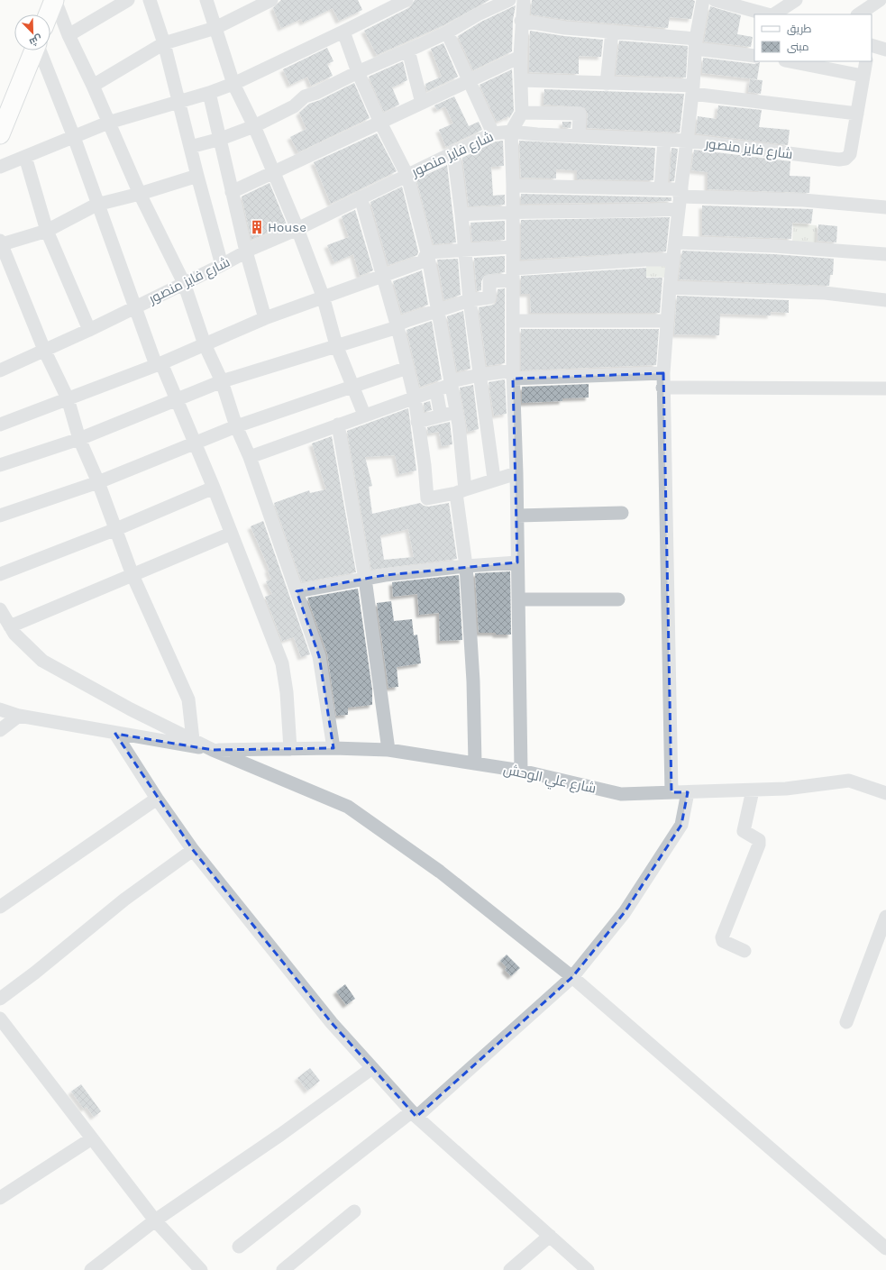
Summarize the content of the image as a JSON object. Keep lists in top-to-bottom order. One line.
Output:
{"streets":{"street":["شارع فايز منصور","شارع علي الوحش"]},"places":{"building":["House"]},"legend":["طريق","مبنى"],"north":"bottom right"}
